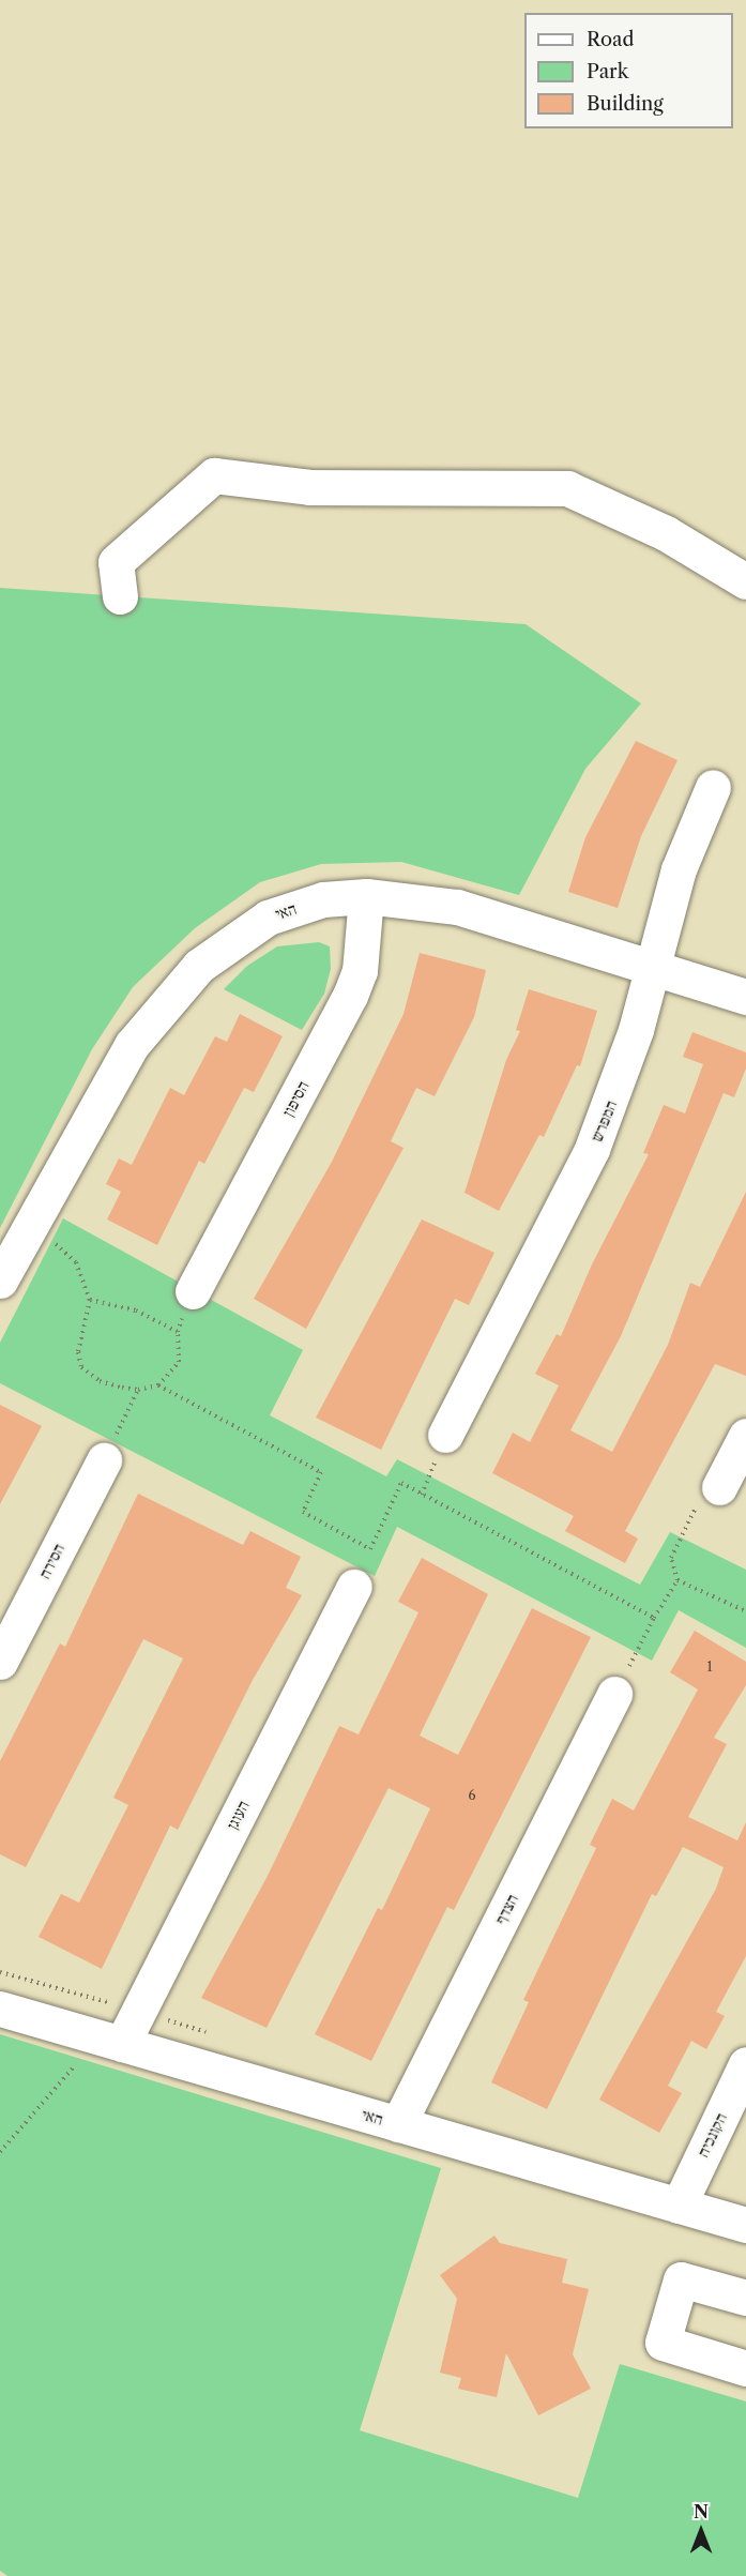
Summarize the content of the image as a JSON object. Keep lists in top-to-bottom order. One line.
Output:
{"streets":{"street":["האי","הסיפון","המפרש","הסירה","העוגן","הצדף","הקונכיה"]},"crossings":[["האי","הסיפון"],["האי","המפרש"],["האי","העוגן"],["האי","הצדף"],["האי","הקונכיה"]],"house_numbers":["1","6"],"legend":["Road","Park","Building"],"north":"top"}
